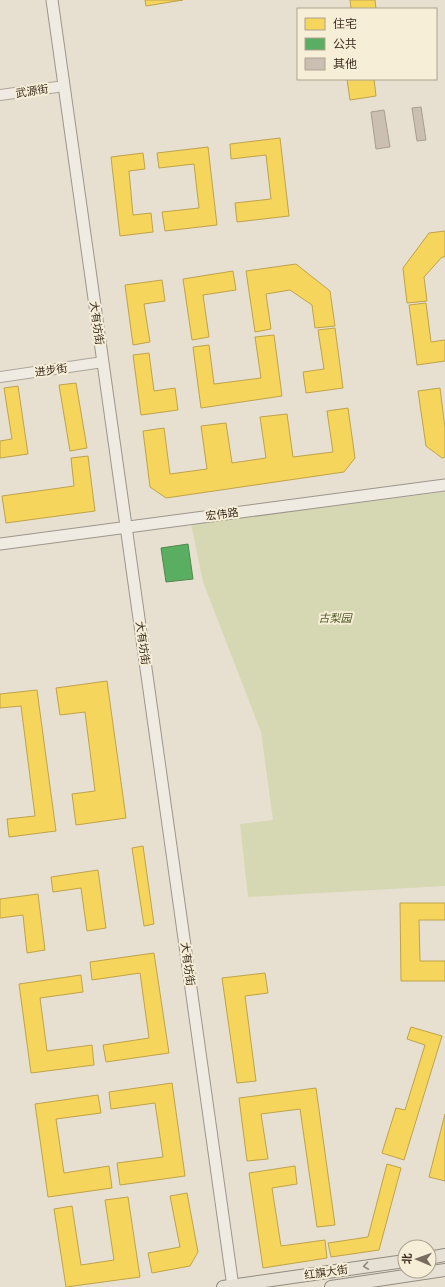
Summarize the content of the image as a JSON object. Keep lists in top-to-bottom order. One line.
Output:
{"streets":{"main road":["大有坊街","宏伟路","红旗大街"],"street":["武源街","进步街"]},"crossings":[["武源街","大有坊街"],["大有坊街","进步街"],["大有坊街","宏伟路"],["大有坊街","红旗大街"]],"parks":["古梨园"],"legend":["住宅","公共","其他"],"north":"left"}
